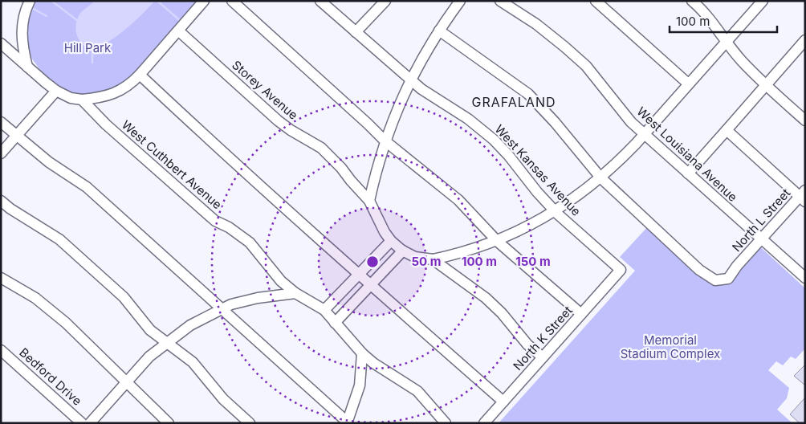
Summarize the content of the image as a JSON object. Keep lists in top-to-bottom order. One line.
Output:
{"streets":{"street":["Storey Avenue","West Louisiana Avenue","West Cuthbert Avenue","West Kansas Avenue","North L Street","North K Street","Bedford Drive"]},"crossings":[["Storey Avenue","North K Street"],["West Louisiana Avenue","North L Street"],["West Kansas Avenue","North K Street"]],"districts":["GRAFALAND"],"parks":["Hill Park","Memorial Stadium Complex"],"scale_bar":"100 m","rings":["50 m","100 m","150 m"]}
